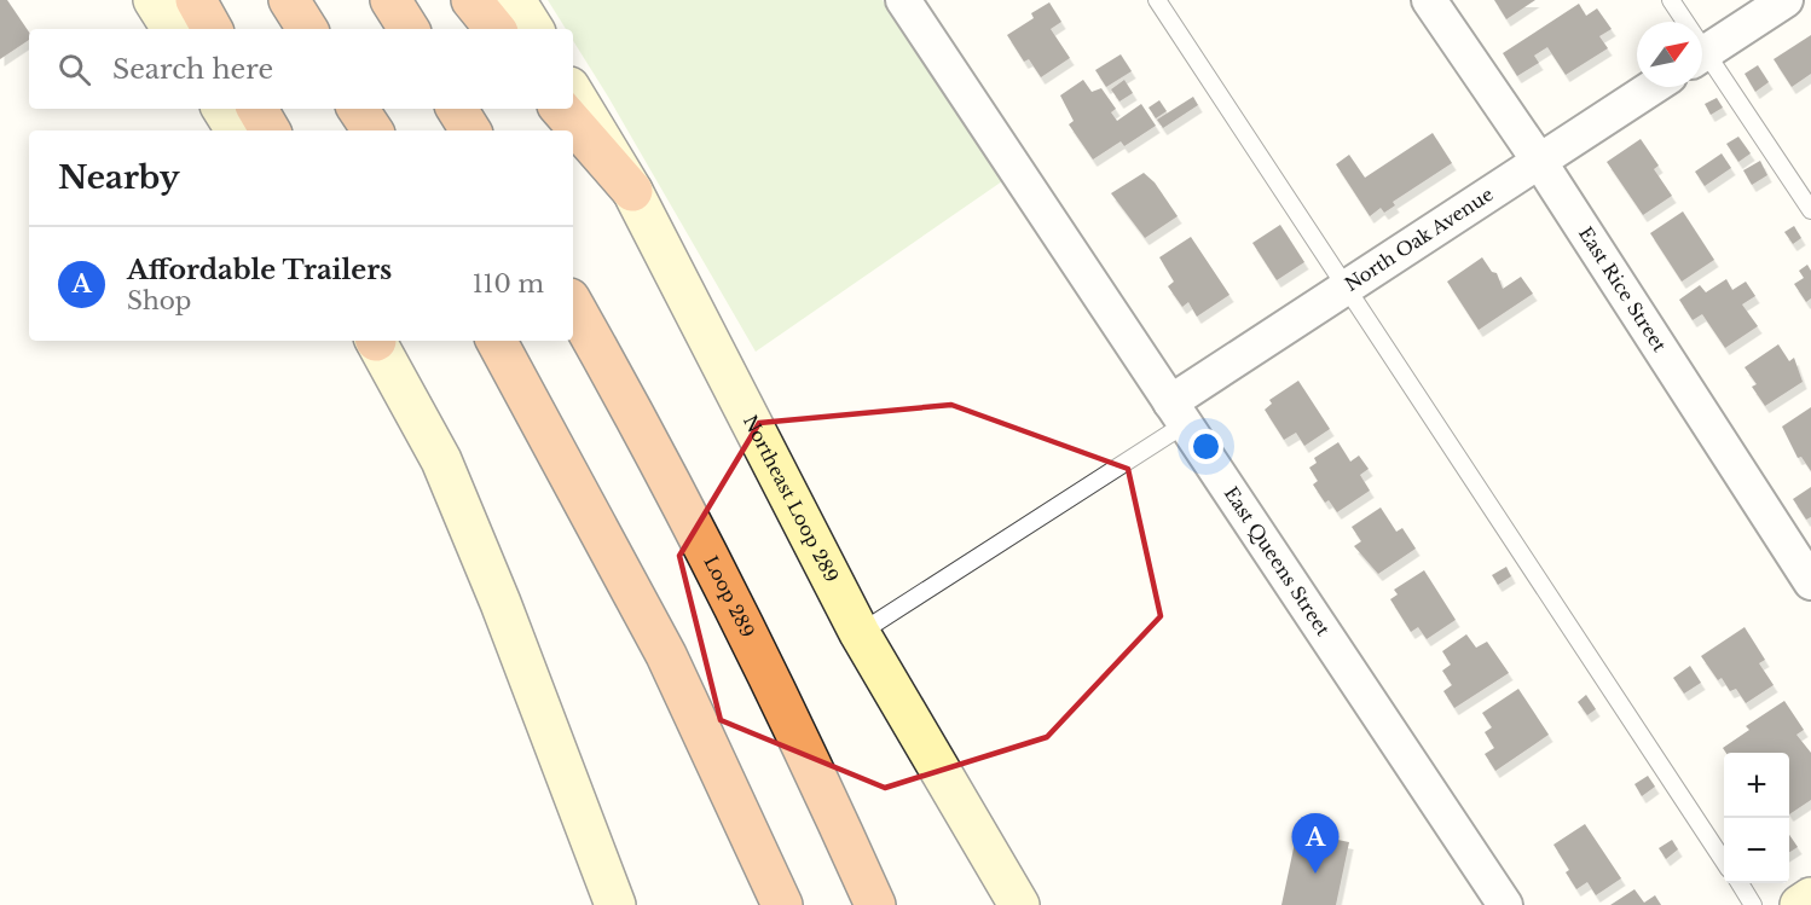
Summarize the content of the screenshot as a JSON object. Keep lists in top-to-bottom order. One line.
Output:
{"streets":{"highway":["Loop 289"],"main road":["Northeast Loop 289"],"street":["North Oak Avenue","East Rice Street","East Queens Street"]},"crossings":[["North Oak Avenue","East Rice Street"],["North Oak Avenue","East Queens Street"]],"north":"top right","page":{"search":"Search here","heading":"Nearby","list":[{"mark":"A","name":"Affordable Trailers","note":"Shop","value":"110 m"}],"map_buttons":["+","−"],"pins":"A"}}
